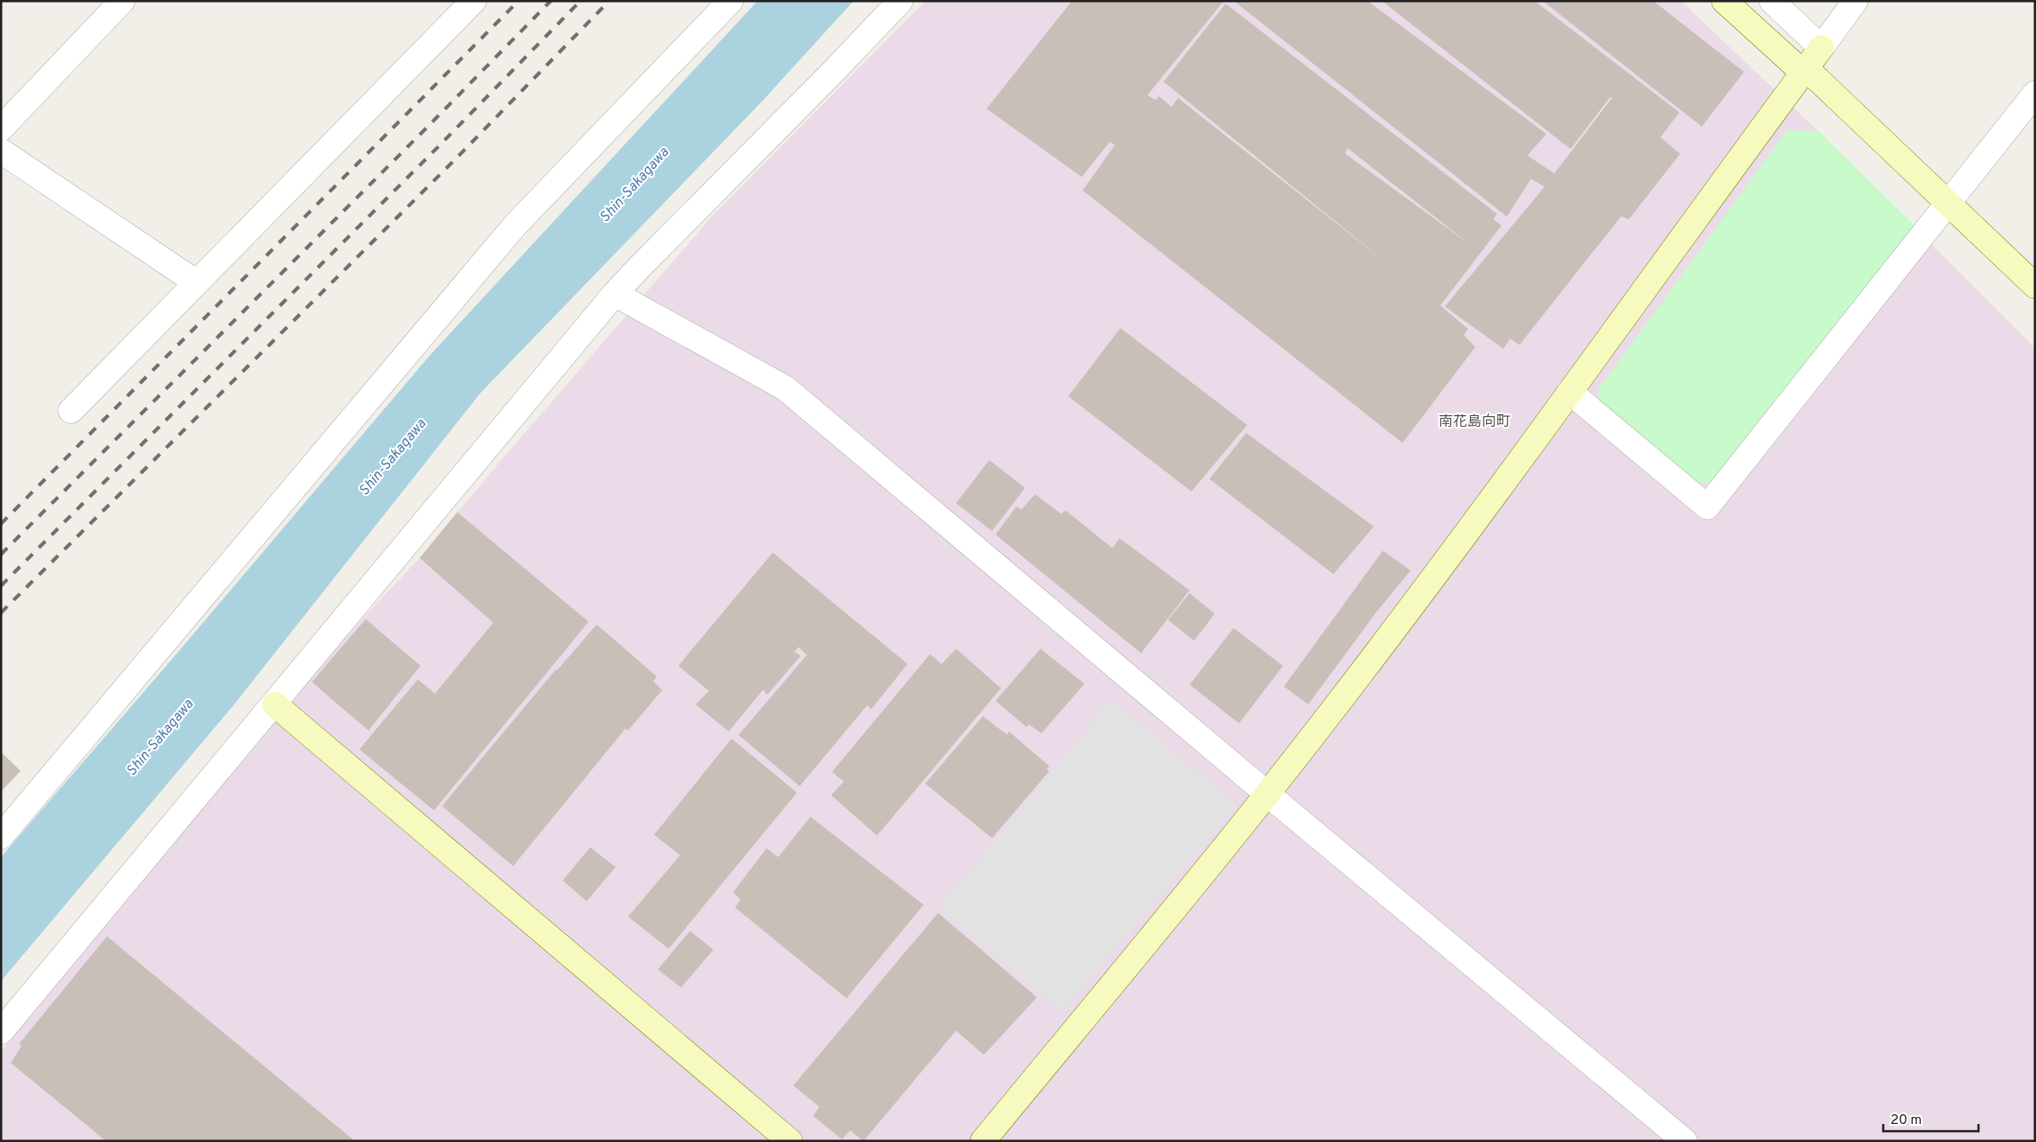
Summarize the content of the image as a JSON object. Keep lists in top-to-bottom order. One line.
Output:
{"districts":["南花島向町"],"water":["Shin-Sakagawa"],"scale_bar":"20 m"}
